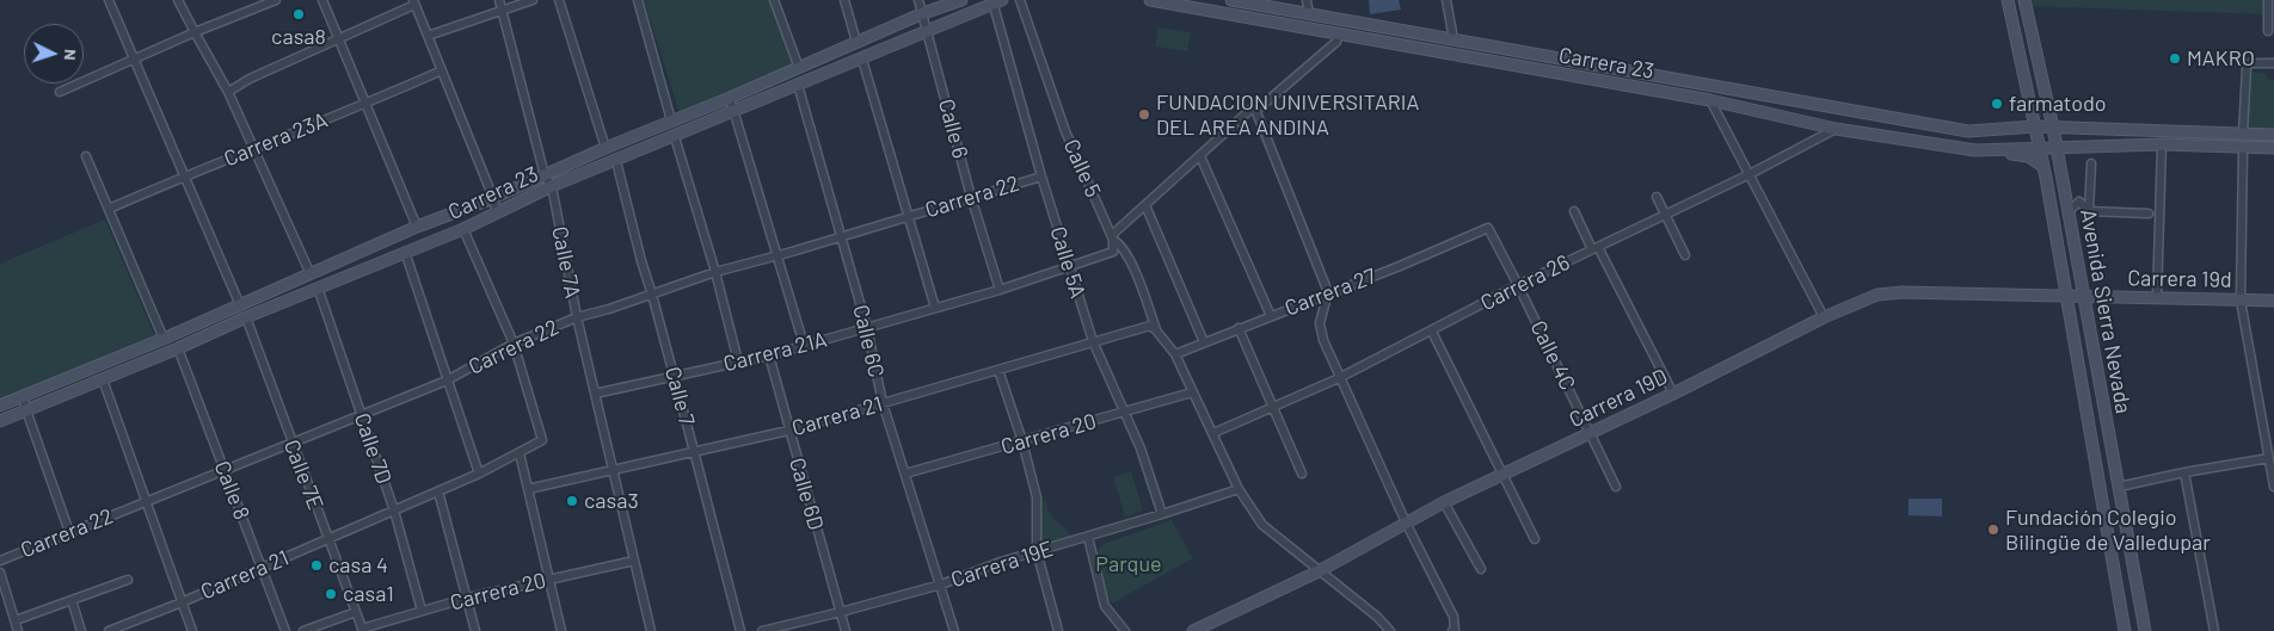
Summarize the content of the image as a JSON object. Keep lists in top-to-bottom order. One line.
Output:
{"streets":{"main road":["Carrera 23","Carrera 19d","Avenida Sierra Nevada","Carrera 19D"],"street":["Calle 6","Carrera 23A","Calle 5","Carrera 22","Calle 7A","Calle 5A","Carrera 26","Carrera 27","Calle 6C","Carrera 21A","Calle 4C","Calle 7","Carrera 21","Carrera 20","Calle 7D","Calle 7E","Calle 8","Calle 6D","Carrera 19E"]},"crossings":[["Carrera 23","Calle 6"],["Carrera 23","Calle 7A"],["Carrera 23","Calle 5A"],["Carrera 23","Carrera 26"],["Carrera 23","Avenida Sierra Nevada"],["Carrera 23","Calle 6C"],["Carrera 23","Carrera 21A"],["Carrera 23","Calle 7"],["Carrera 23","Calle 7D"],["Carrera 23","Calle 7E"],["Carrera 23","Calle 8"],["Calle 6","Carrera 22"],["Calle 6","Carrera 21A"],["Calle 5","Carrera 26"],["Calle 5","Carrera 27"],["Calle 5","Carrera 21A"],["Calle 5","Carrera 19D"],["Calle 5","Carrera 21"],["Calle 5","Carrera 20"],["Calle 5","Carrera 19E"],["Carrera 22","Calle 7A"],["Carrera 22","Calle 5A"],["Carrera 22","Calle 6C"],["Carrera 22","Calle 7"],["Carrera 22","Carrera 21"],["Carrera 22","Calle 7D"],["Carrera 22","Calle 7E"],["Carrera 22","Calle 8"],["Calle 7A","Carrera 21A"],["Calle 7A","Carrera 21"],["Calle 7A","Carrera 20"],["Calle 5A","Carrera 21A"],["Calle 5A","Carrera 21"],["Calle 5A","Carrera 20"],["Calle 5A","Carrera 19E"],["Carrera 19d","Avenida Sierra Nevada"],["Carrera 19d","Carrera 19D"],["Carrera 26","Calle 4C"],["Carrera 27","Calle 4C"],["Avenida Sierra Nevada","Carrera 19D"],["Calle 6C","Carrera 21A"],["Calle 6C","Carrera 21"],["Calle 6C","Carrera 20"],["Calle 6C","Carrera 19E"],["Carrera 21A","Calle 7"],["Carrera 21A","Calle 6D"],["Calle 4C","Carrera 19D"],["Calle 7","Carrera 21"],["Carrera 21","Calle 7D"],["Carrera 21","Calle 7E"],["Carrera 21","Calle 8"],["Carrera 21","Calle 6D"],["Carrera 20","Calle 7D"],["Carrera 20","Calle 7E"],["Calle 6D","Carrera 19E"]],"parks":["Parque"],"places":["casa8","MAKRO","farmatodo","FUNDACION UNIVERSITARIA DEL AREA ANDINA","casa3","Fundación Colegio Bilingüe de Valledupar","casa 4","casa1"],"north":"right"}
